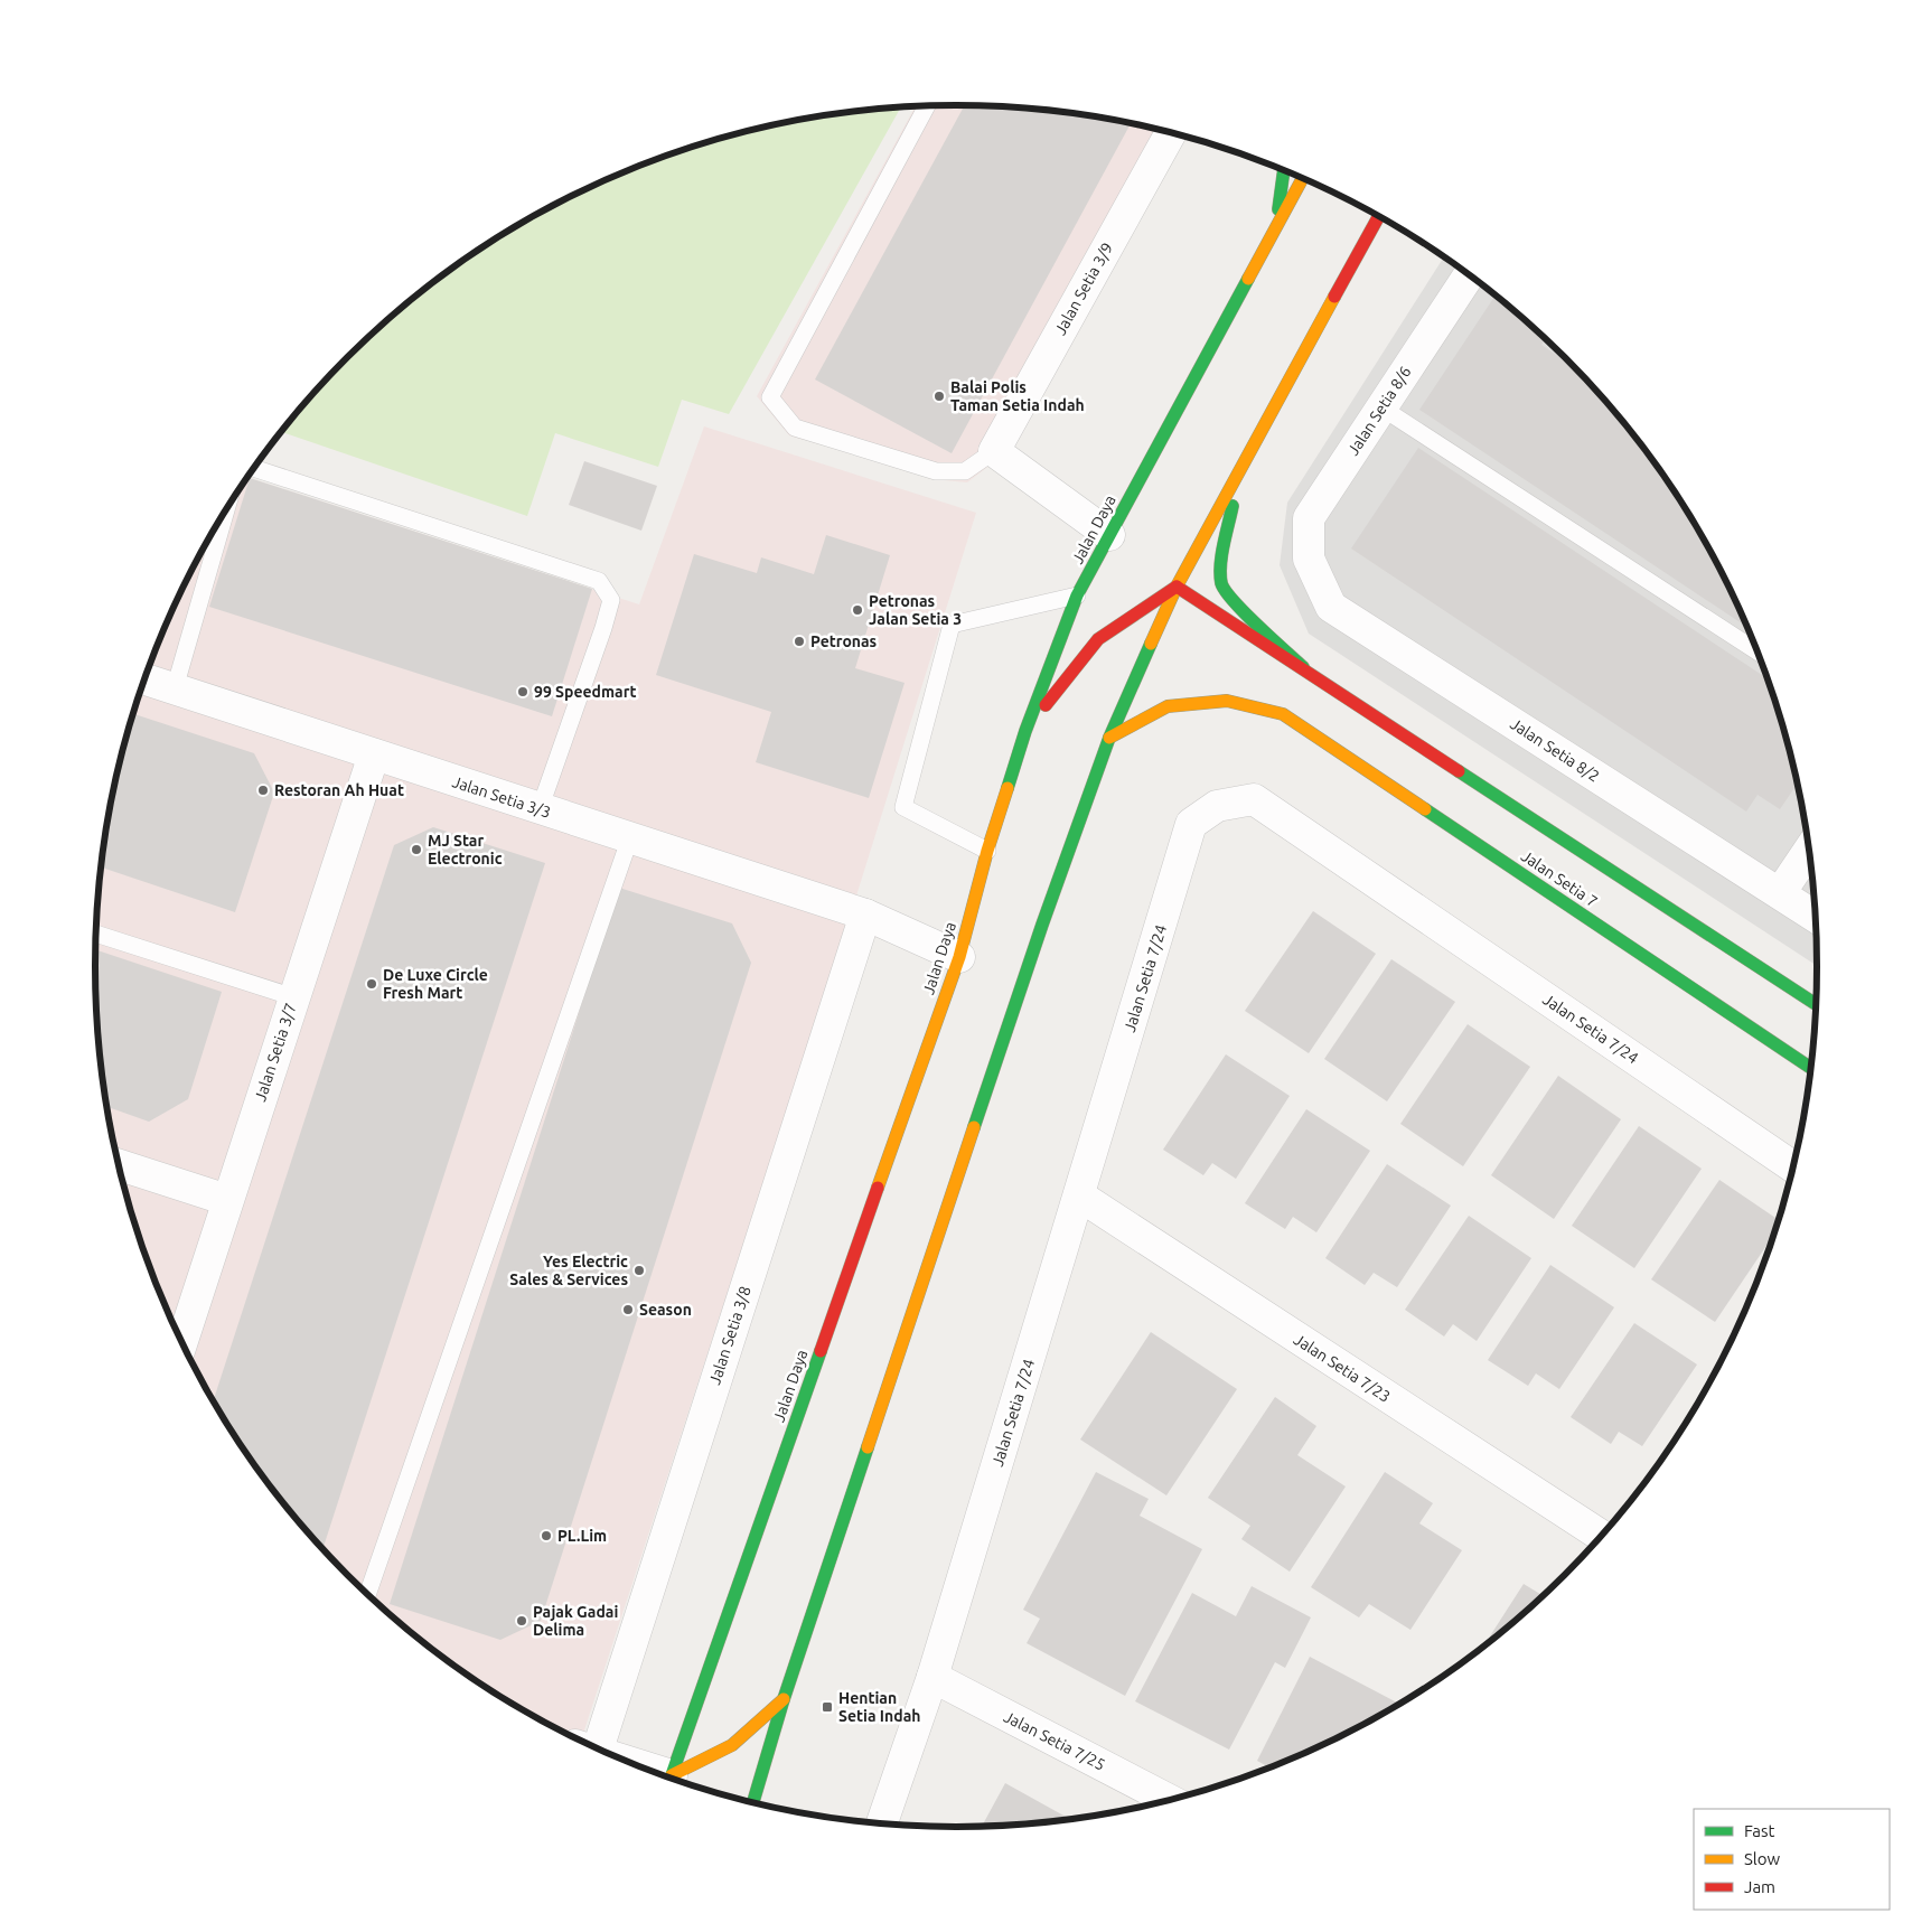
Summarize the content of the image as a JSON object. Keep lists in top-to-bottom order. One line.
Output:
{"streets":{"main road":["Jalan Daya","Jalan Setia 7"],"street":["Jalan Setia 3/9","Jalan Setia 8/6","Jalan Setia 8/2","Jalan Setia 3/3","Jalan Setia 7/24","Jalan Setia 3/7","Jalan Setia 3/8","Jalan Setia 7/23","Jalan Setia 7/25"]},"crossings":[["Jalan Setia 8/6","Jalan Setia 8/2"],["Jalan Daya","Jalan Setia 3/3"],["Jalan Setia 3/3","Jalan Setia 3/7"],["Jalan Setia 3/3","Jalan Setia 3/8"],["Jalan Setia 7/24","Jalan Setia 7/23"],["Jalan Setia 7/24","Jalan Setia 7/25"]],"places":{"other":["Balai Polis Taman Setia Indah","Petronas Jalan Setia 3","Petronas","99 Speedmart","Restoran Ah Huat","MJ Star Electronic","De Luxe Circle Fresh Mart","Yes Electric Sales & Services","Season","PL.Lim","Pajak Gadai Delima"],"transit":["Hentian Setia Indah"]},"legend":["Fast","Slow","Jam"]}
